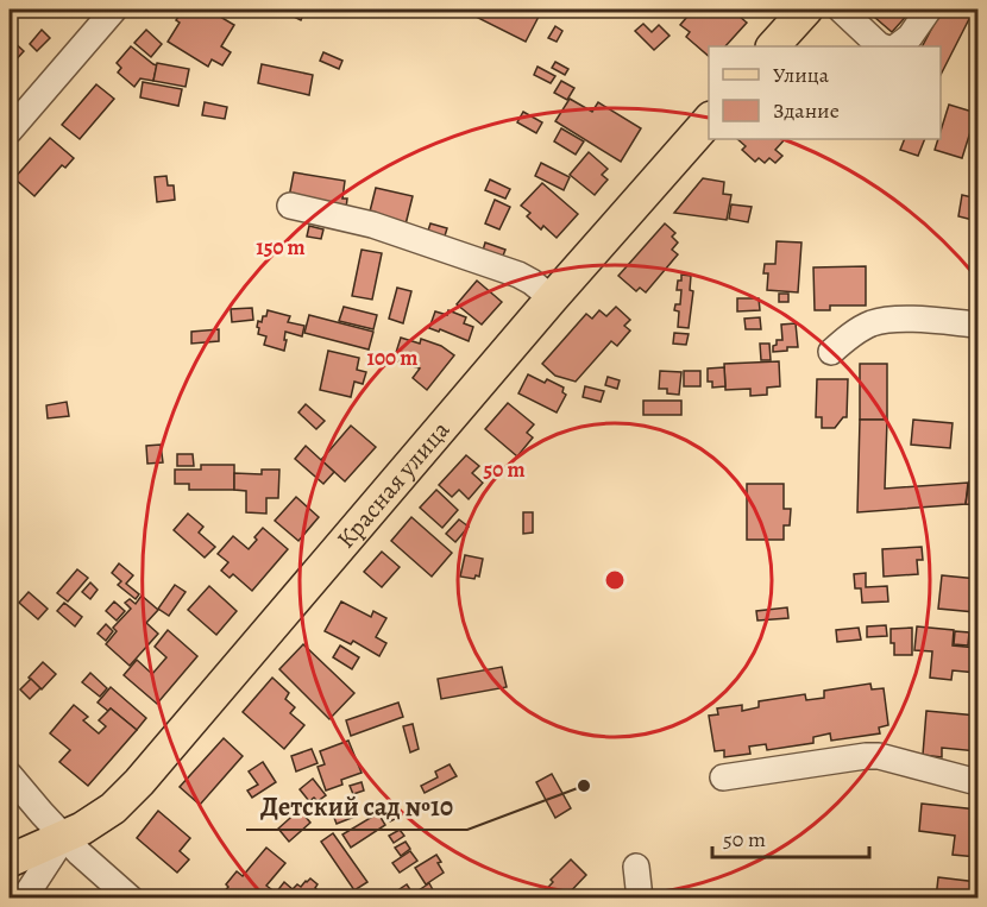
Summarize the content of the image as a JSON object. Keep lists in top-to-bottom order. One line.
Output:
{"streets":{"main road":["Красная улица"]},"places":["Детский сад №10"],"legend":["Улица","Здание"],"scale_bar":"50 m","rings":["150 m","100 m","50 m"]}
